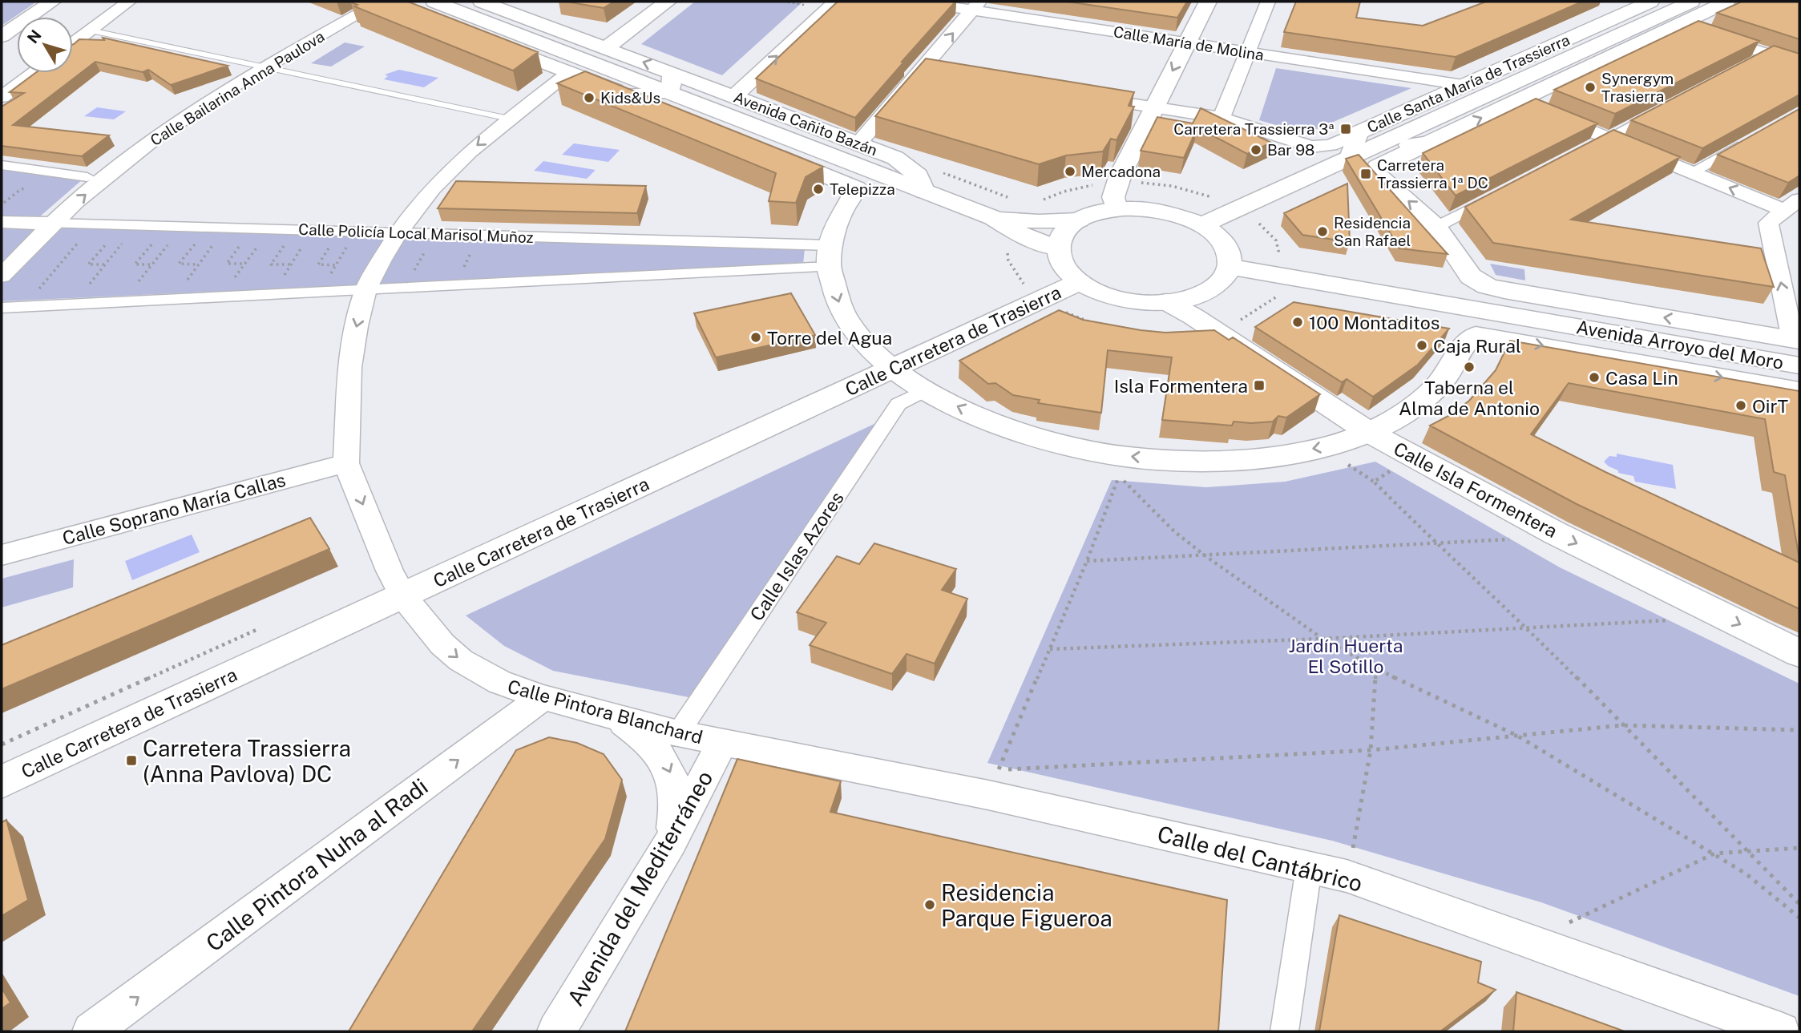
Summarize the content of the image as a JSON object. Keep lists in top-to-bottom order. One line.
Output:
{"streets":{"main road":["Calle Santa María de Trassierra","Avenida Cañito Bazán","Calle Carretera de Trasierra","Avenida Arroyo del Moro","Calle Isla Formentera"],"street":["Calle María de Molina","Calle Bailarina Anna Paulova","Calle Policía Local Marisol Muñoz","Calle Soprano María Callas","Calle Islas Azores","Calle Pintora Blanchard","Calle del Cantábrico","Calle Pintora Nuha al Radi","Avenida del Mediterráneo"]},"crossings":[["Calle María de Molina","Calle Santa María de Trassierra"],["Calle Bailarina Anna Paulova","Calle Policía Local Marisol Muñoz"],["Avenida Cañito Bazán","Calle Pintora Blanchard"],["Calle Policía Local Marisol Muñoz","Calle Pintora Blanchard"],["Calle Carretera de Trasierra","Calle Pintora Blanchard"],["Avenida Arroyo del Moro","Calle Isla Formentera"],["Calle Soprano María Callas","Calle Pintora Blanchard"],["Calle Islas Azores","Calle Pintora Blanchard"],["Calle Pintora Blanchard","Calle del Cantábrico"],["Calle Pintora Blanchard","Calle Pintora Nuha al Radi"],["Calle Pintora Blanchard","Avenida del Mediterráneo"],["Calle del Cantábrico","Avenida del Mediterráneo"]],"one_way":["Calle Isla Formentera","Calle Pintora Blanchard","Calle Pintora Nuha al Radi"],"parks":["Jardín Huerta El Sotillo"],"places":{"other":["Synergym Trasierra","Kids&Us","Bar 98","Mercadona","Telepizza","Residencia San Rafael","100 Montaditos","Torre del Agua","Caja Rural","Taberna el Alma de Antonio","Casa Lin","OirT","Residencia Parque Figueroa"],"transit":["Carretera Trassierra 3ª","Carretera Trassierra 1ª DC","Isla Formentera","Carretera Trassierra (Anna Pavlova) DC"]},"north":"top left"}
